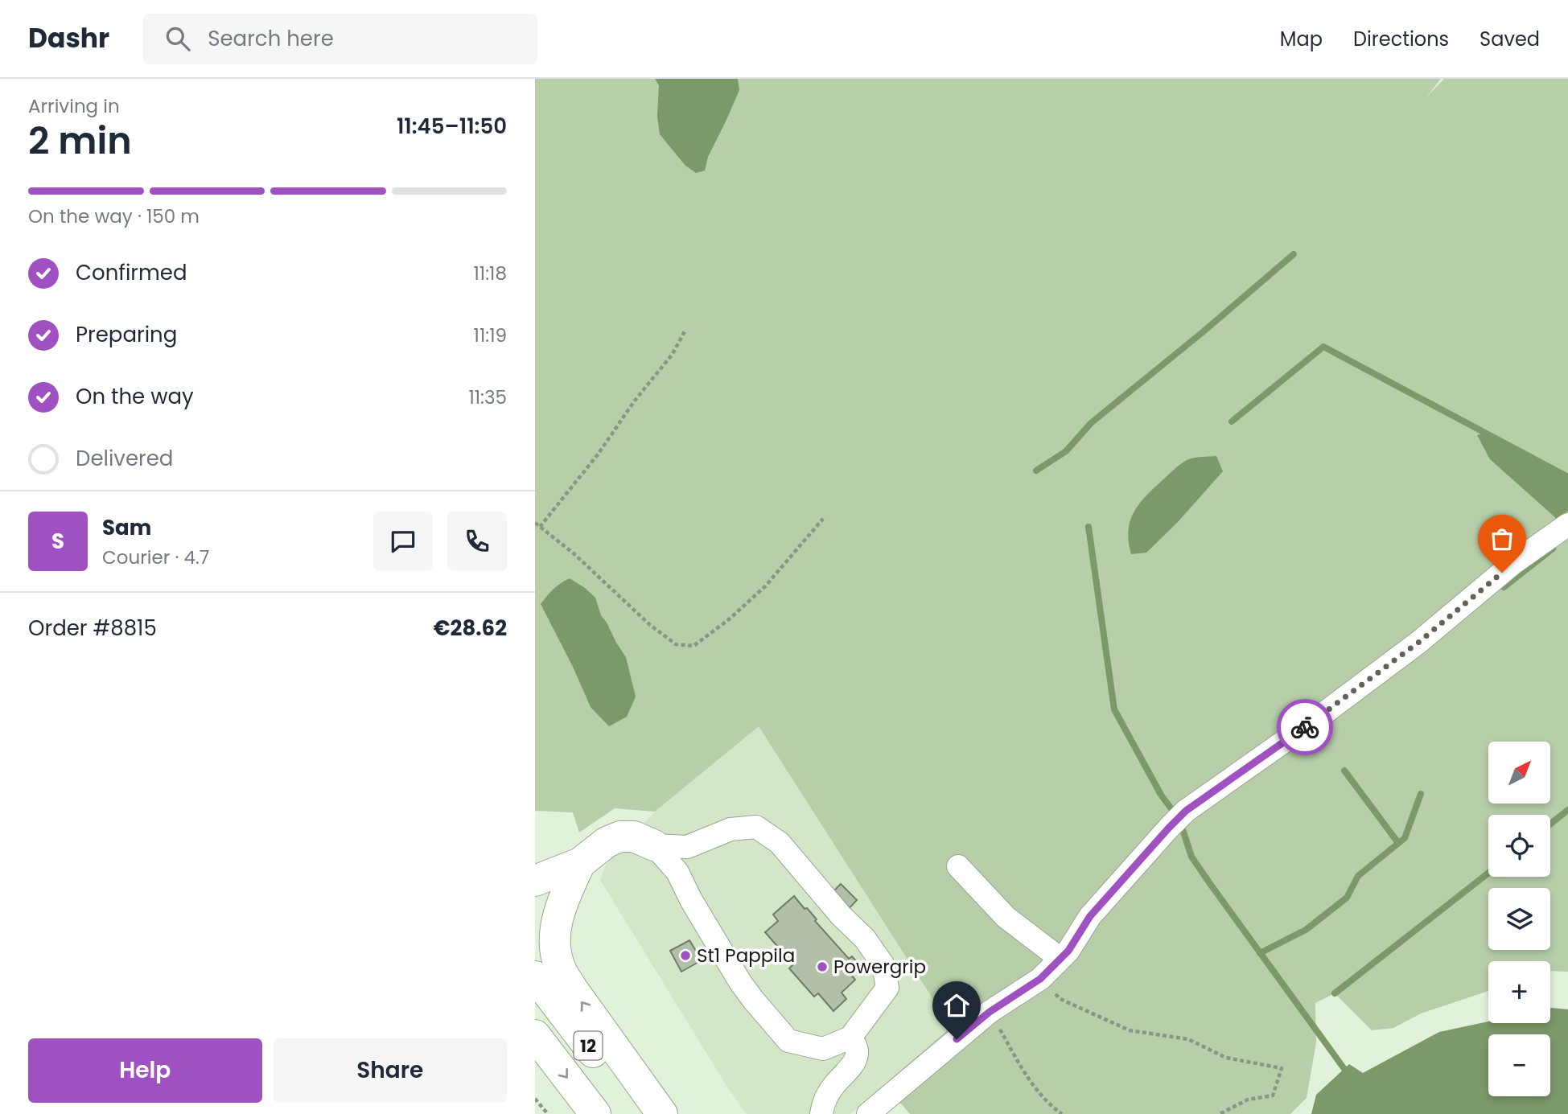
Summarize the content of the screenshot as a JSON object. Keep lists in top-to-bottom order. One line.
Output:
{"streets":{"highway":["12"]},"places":["St1 Pappila","Powergrip"],"north":"top right","page":{"header":"Dashr","search":"Search here","nav":["Map","Directions","Saved"],"heading":["2 min","Arriving in","11:45–11:50"],"panel":["Sam","Courier · 4.7","Order #8815","€28.62"],"bar":"On the way · 150 m","list":[["Confirmed","11:18"],["Preparing","11:19"],["On the way","11:35"],"Delivered"],"round":"S","map_buttons":["+","−"],"buttons":["Help","Share"]}}
